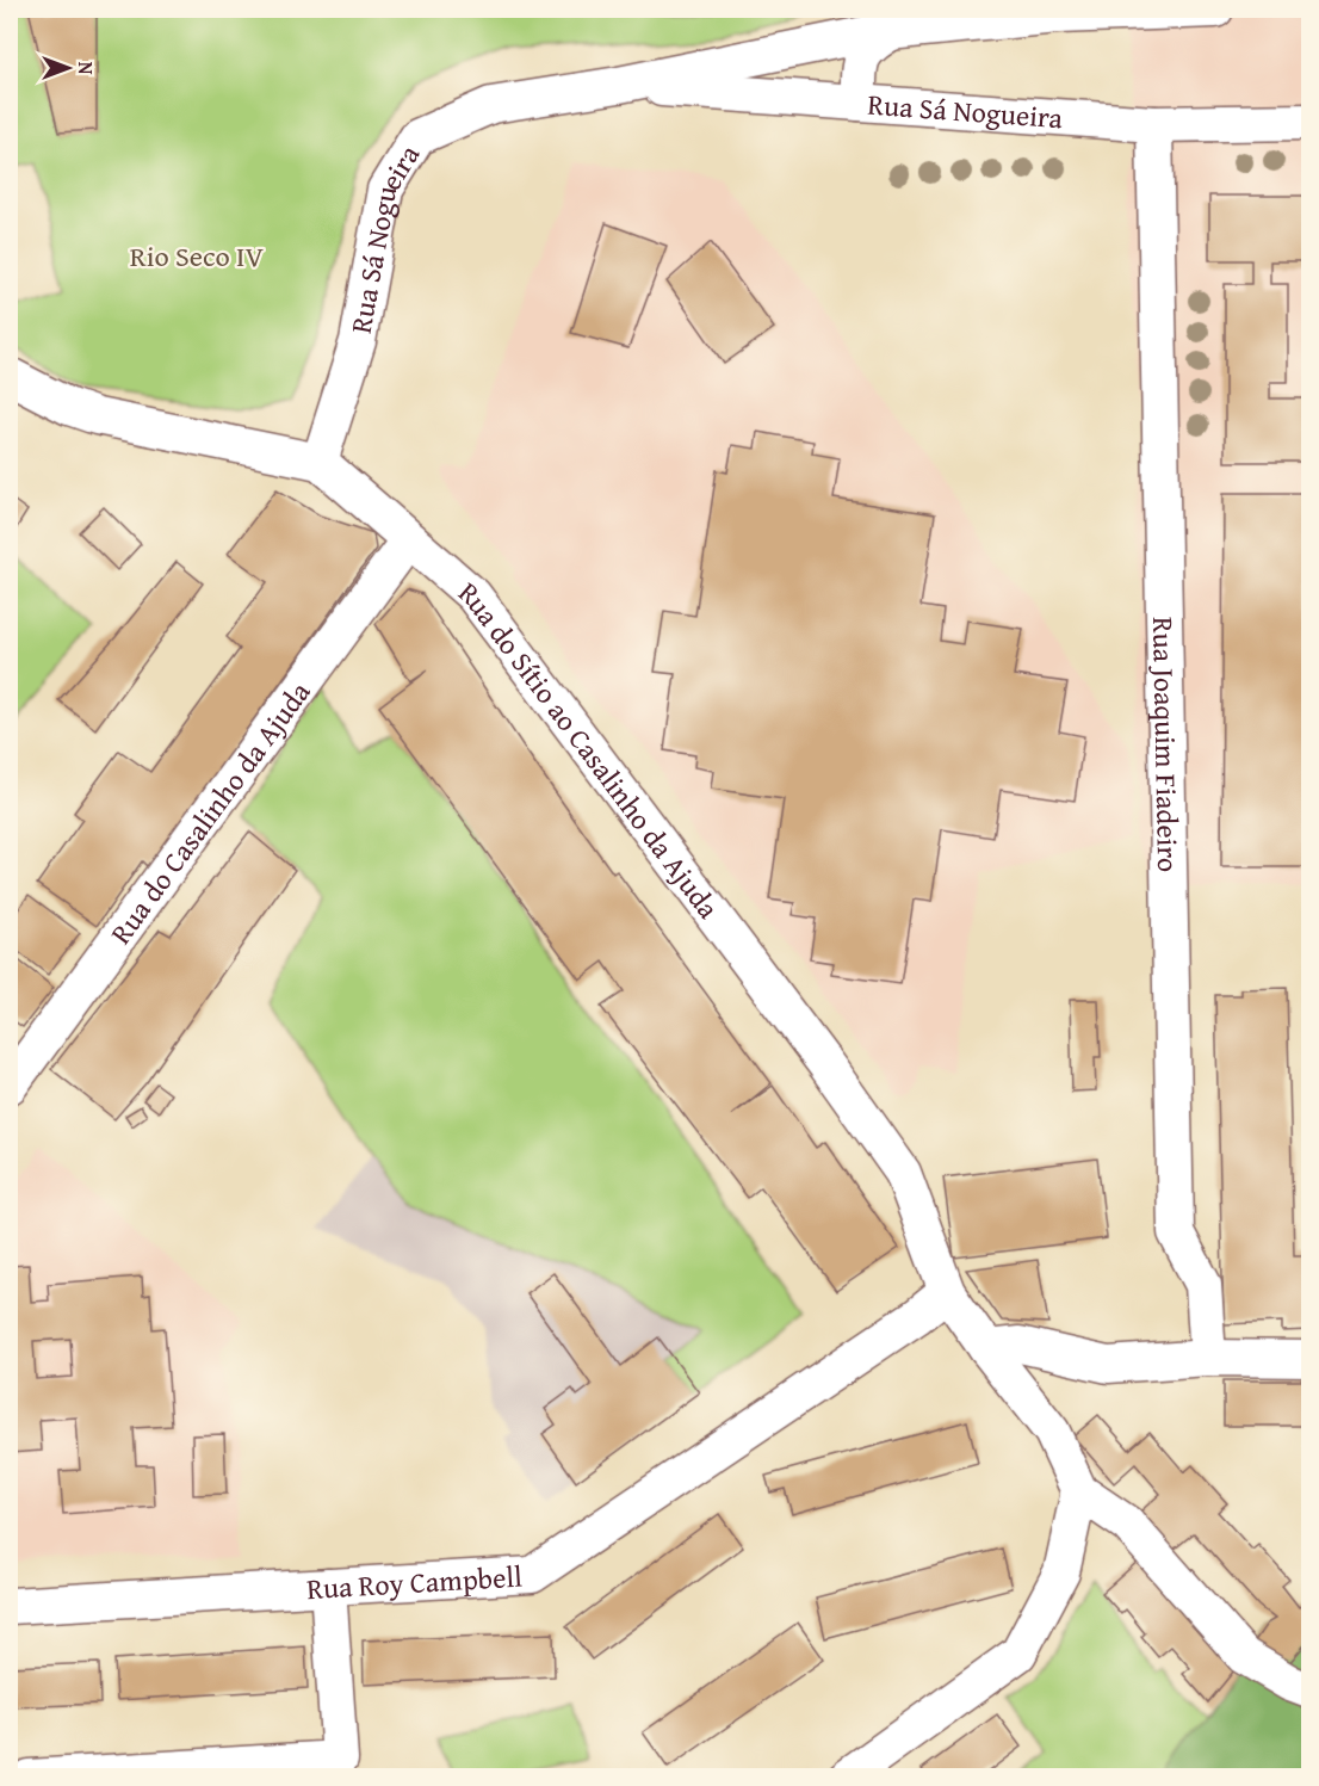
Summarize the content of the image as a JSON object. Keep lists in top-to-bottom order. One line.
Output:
{"streets":{"street":["Rua Sá Nogueira","Rua Joaquim Fiadeiro","Rua do Sítio ao Casalinho da Ajuda","Rua do Casalinho da Ajuda","Rua Roy Campbell"]},"crossings":[["Rua Sá Nogueira","Rua Joaquim Fiadeiro"],["Rua Sá Nogueira","Rua do Sítio ao Casalinho da Ajuda"],["Rua do Sítio ao Casalinho da Ajuda","Rua do Casalinho da Ajuda"],["Rua do Sítio ao Casalinho da Ajuda","Rua Roy Campbell"]],"parks":["Rio Seco IV"],"north":"right"}
